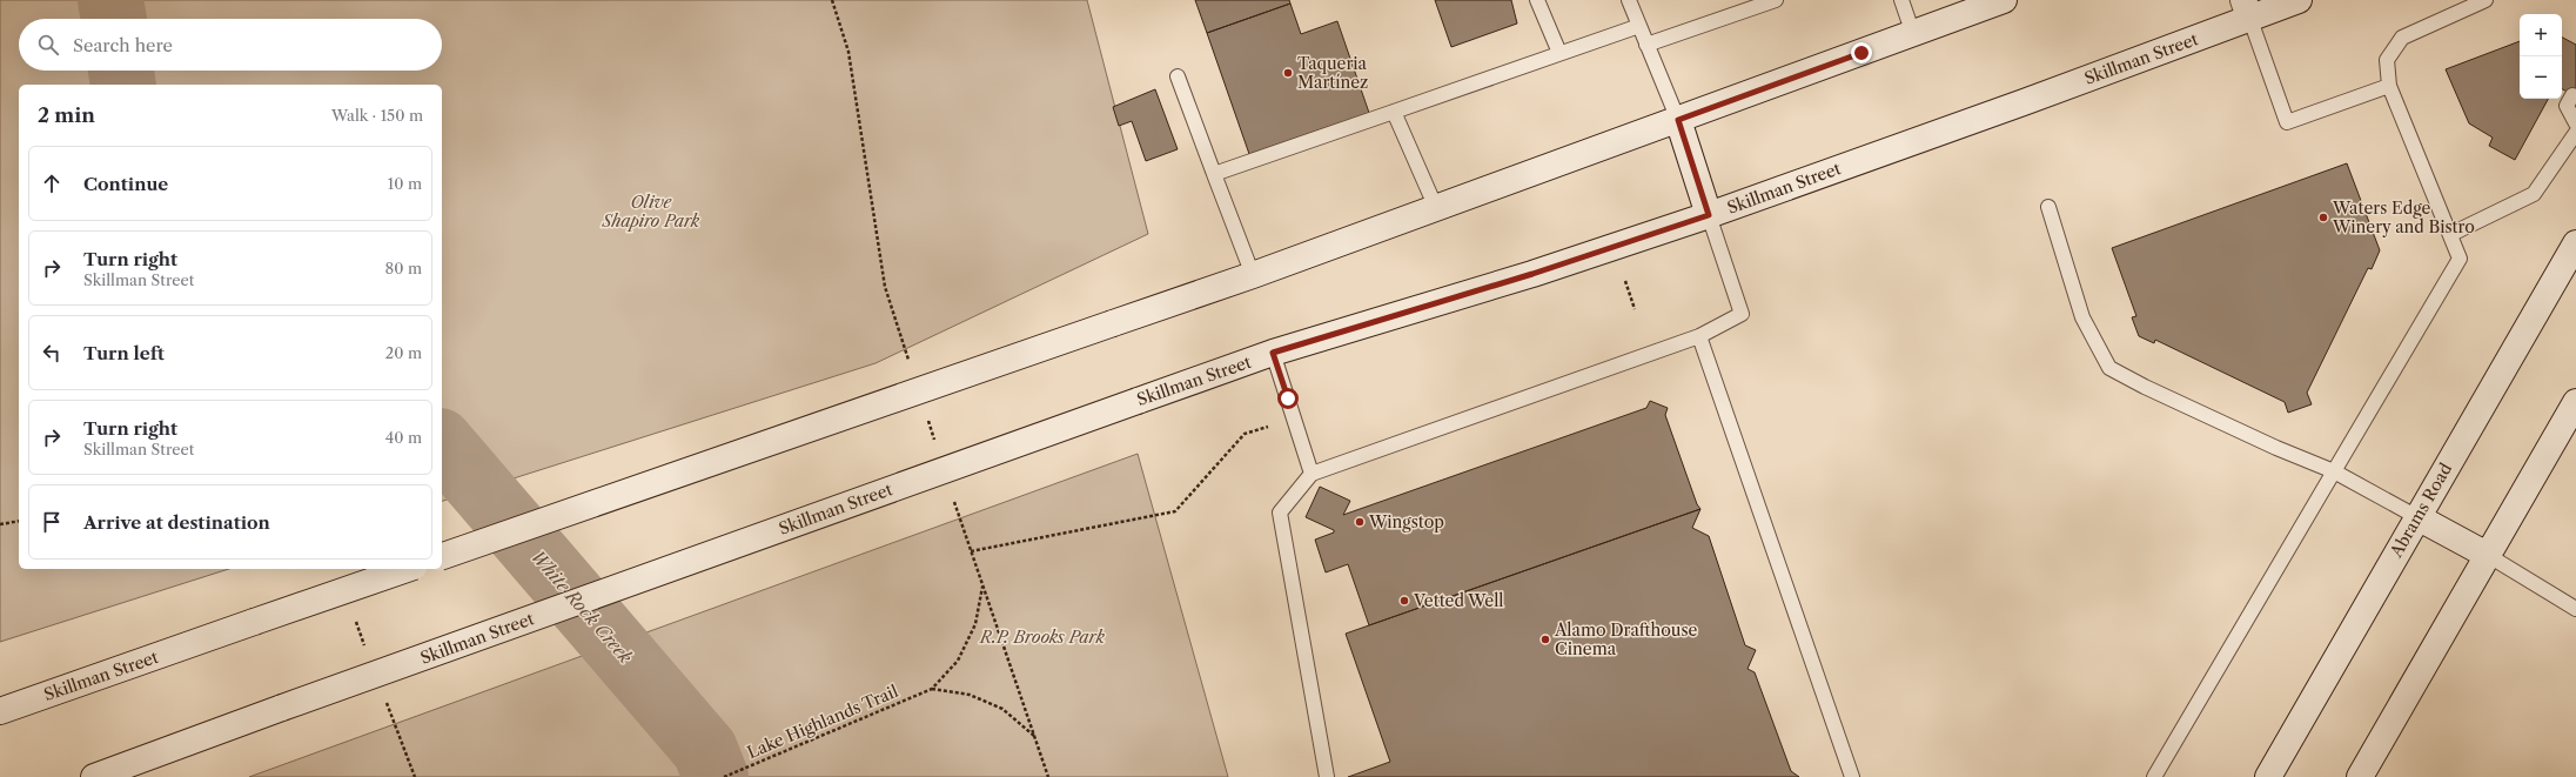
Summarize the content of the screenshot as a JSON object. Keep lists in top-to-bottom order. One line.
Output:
{"streets":{"main road":["Skillman Street","Abrams Road"],"path":["Lake Highlands Trail"]},"water":["White Rock Creek"],"parks":["Olive Shapiro Park","R.P. Brooks Park"],"places":["Taqueria Martínez","Waters Edge Winery and Bistro","Wingstop","Vetted Well","Alamo Drafthouse Cinema"],"page":{"map_buttons":["+","−"],"search":"Search here","heading":["2 min","Walk · 150 m"],"list":[["Continue","10 m"],["Turn right","Skillman Street","80 m"],["Turn left","20 m"],["Turn right","Skillman Street","40 m"],"Arrive at destination"]}}
